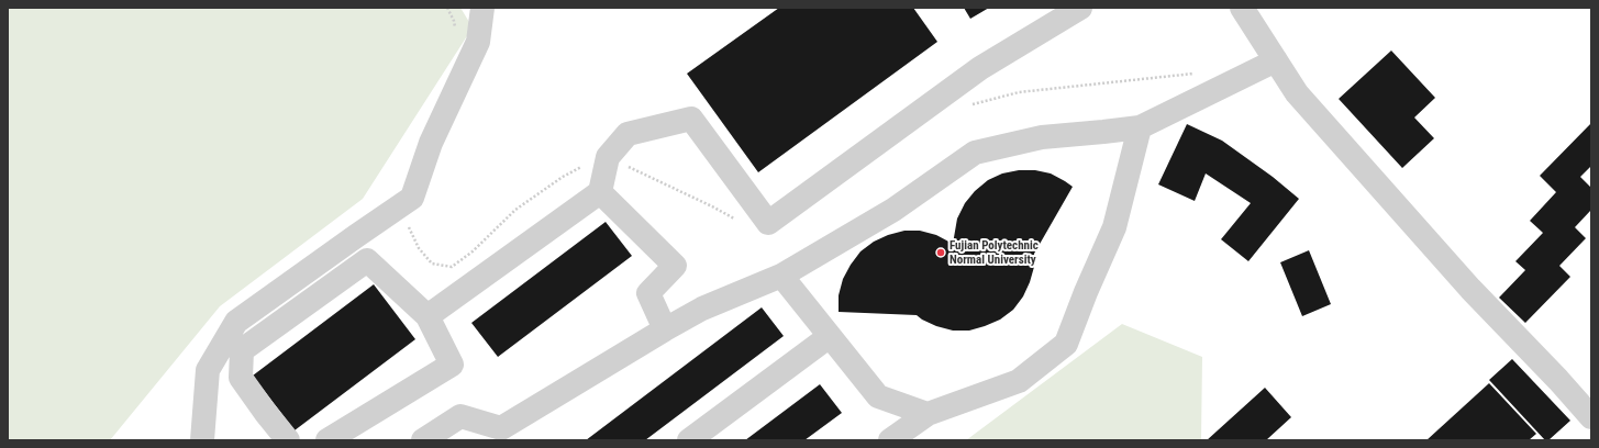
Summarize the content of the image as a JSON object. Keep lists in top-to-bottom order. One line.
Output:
{"places":["Fujian Polytechnic Normal University"]}
